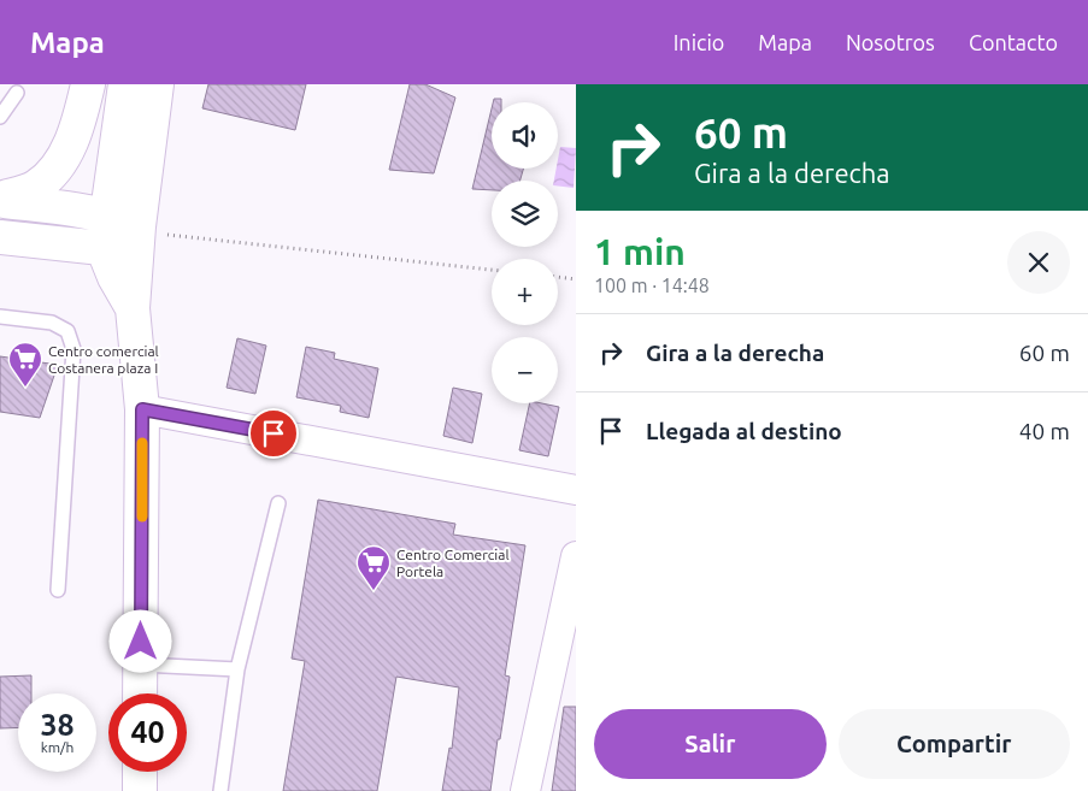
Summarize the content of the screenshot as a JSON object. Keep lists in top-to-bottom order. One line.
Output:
{"places":{"supermarket":["Centro comercial Costanera plaza I","Centro Comercial Portela"]},"page":{"header":"Mapa","nav":["Inicio","Mapa","Nosotros","Contacto"],"turn":["60 m","Gira a la derecha"],"map_buttons":["+","−"],"heading":["1 min","100 m · 14:48"],"list":[{"name":"Gira a la derecha","value":"60 m"},{"name":"Llegada al destino","value":"40 m"}],"speed":"38 km/h","limit":"40","buttons":["Salir","Compartir"]}}
